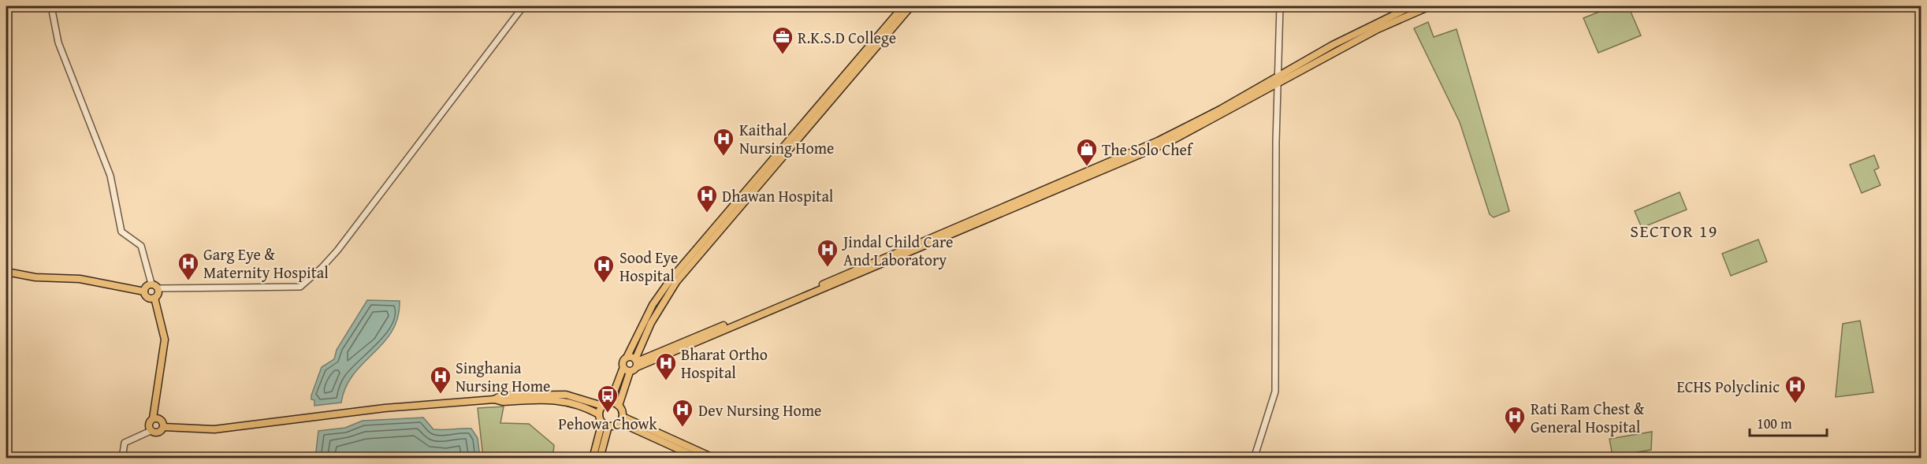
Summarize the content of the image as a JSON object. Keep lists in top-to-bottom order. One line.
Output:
{"districts":["SECTOR 19"],"places":{"office":["R.K.S.D College"],"hospital":["Kaithal Nursing Home","Dhawan Hospital","Jindal Child Care And Laboratory","Garg Eye & Maternity Hospital","Sood Eye Hospital","Bharat Ortho Hospital","Singhania Nursing Home","ECHS Polyclinic","Dev Nursing Home","Rati Ram Chest & General Hospital"],"shop":["The Solo Chef"],"bus stop":["Pehowa Chowk"]},"scale_bar":"100 m"}
